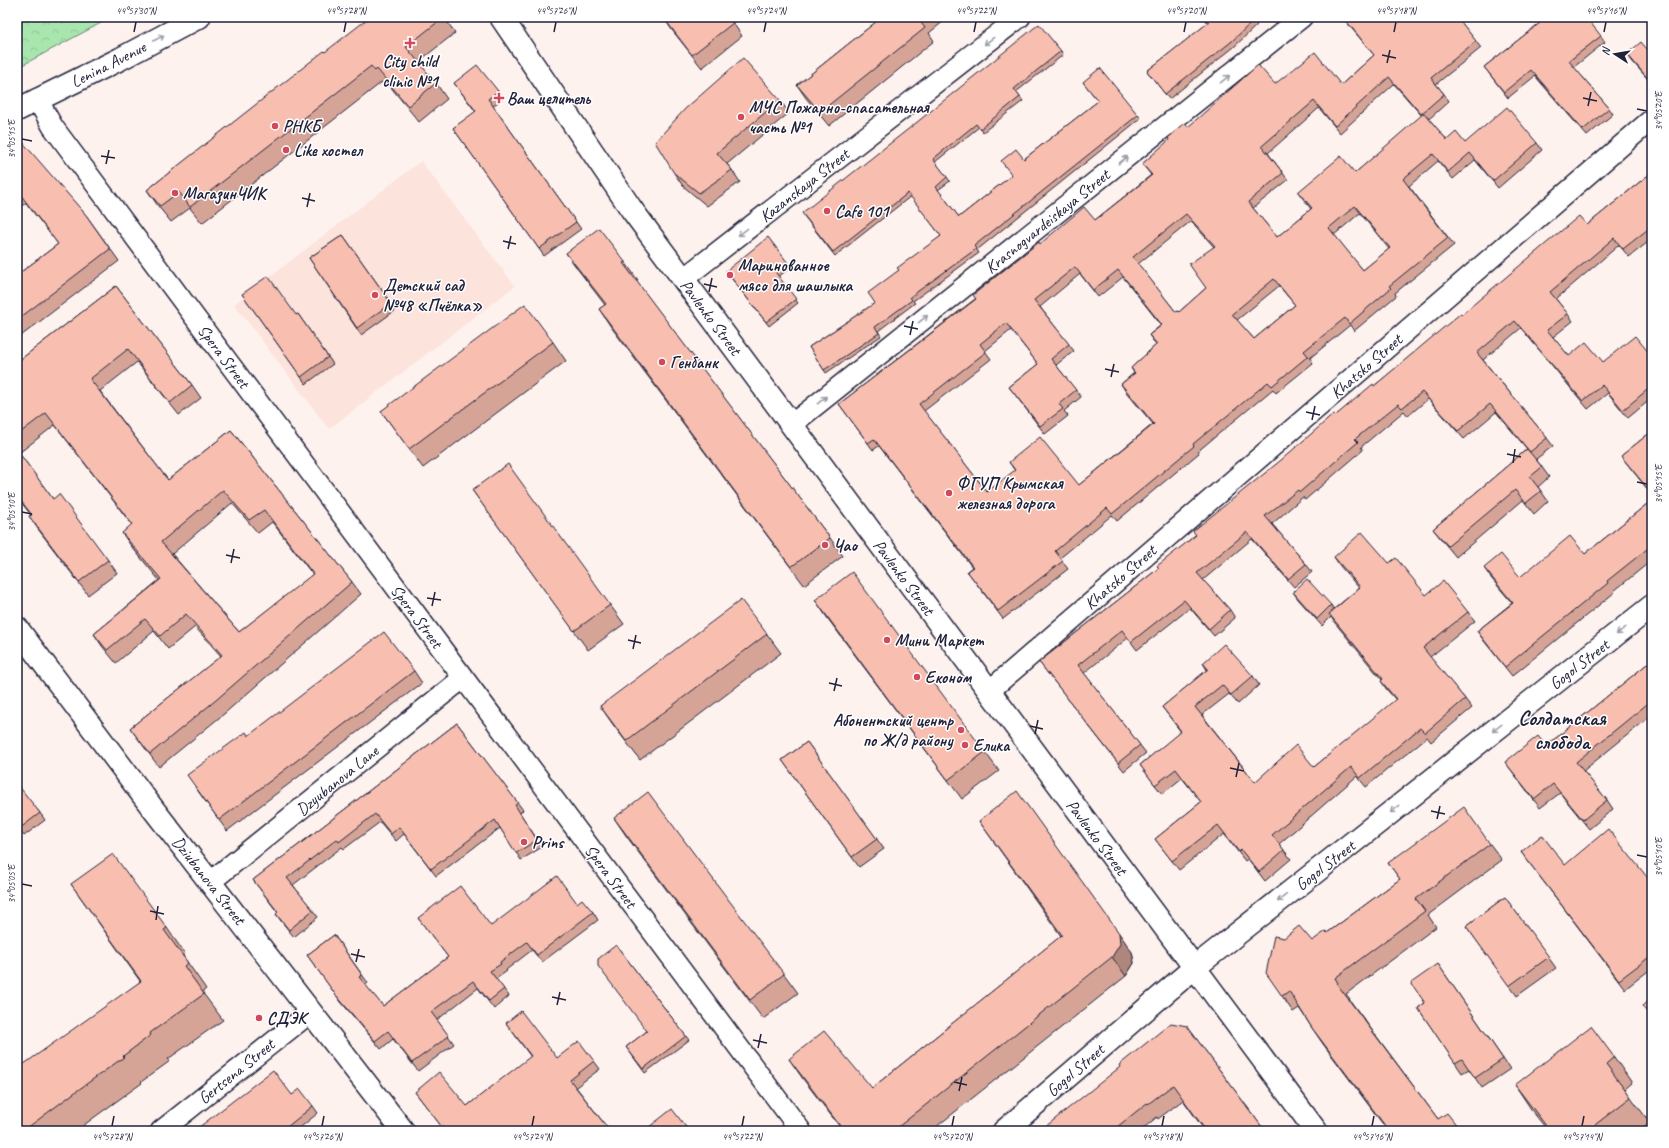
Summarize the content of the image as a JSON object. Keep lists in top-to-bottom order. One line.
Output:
{"streets":{"main road":["Lenina Avenue","Pavlenko Street","Gogol Street","Dziubanova Street"],"street":["Kazanskaya Street","Krasnogvardeiskaya Street","Spera Street","Khatsko Street","Dzyubanova Lane","Gertsena Street"]},"crossings":[["Lenina Avenue","Spera Street"],["Kazanskaya Street","Pavlenko Street"],["Krasnogvardeiskaya Street","Pavlenko Street"],["Pavlenko Street","Khatsko Street"],["Pavlenko Street","Gogol Street"],["Spera Street","Dzyubanova Lane"],["Dzyubanova Lane","Dziubanova Street"],["Dziubanova Street","Gertsena Street"]],"one_way":["Lenina Avenue","Kazanskaya Street","Krasnogvardeiskaya Street","Gogol Street"],"districts":["Солдатская слобода"],"places":{"health":["City child clinic №1","Ваш целитель"],"other":["МЧС Пожарно-спасательная часть №1","РНКБ","Like хостел","МагазинЧИК","Cafe 101","Маринованное мясо для шашлыка","Детский сад №48 «Пчёлка»","Генбанк","ФГУП Крымская железная дорога","Чао","Мини Маркет","Економ","Абонентский центр по Ж/д району","Елика","Prins","СДЭК"]},"north":"left","coordinates":["44°57'30\"N","44°57'28\"N","44°57'26\"N","44°57'24\"N","44°57'22\"N","44°57'20\"N","44°57'18\"N","44°57'16\"N","34°05'20\"E","34°05'15\"E","34°05'10\"E","34°05'05\"E","44°57'14\"N"]}
